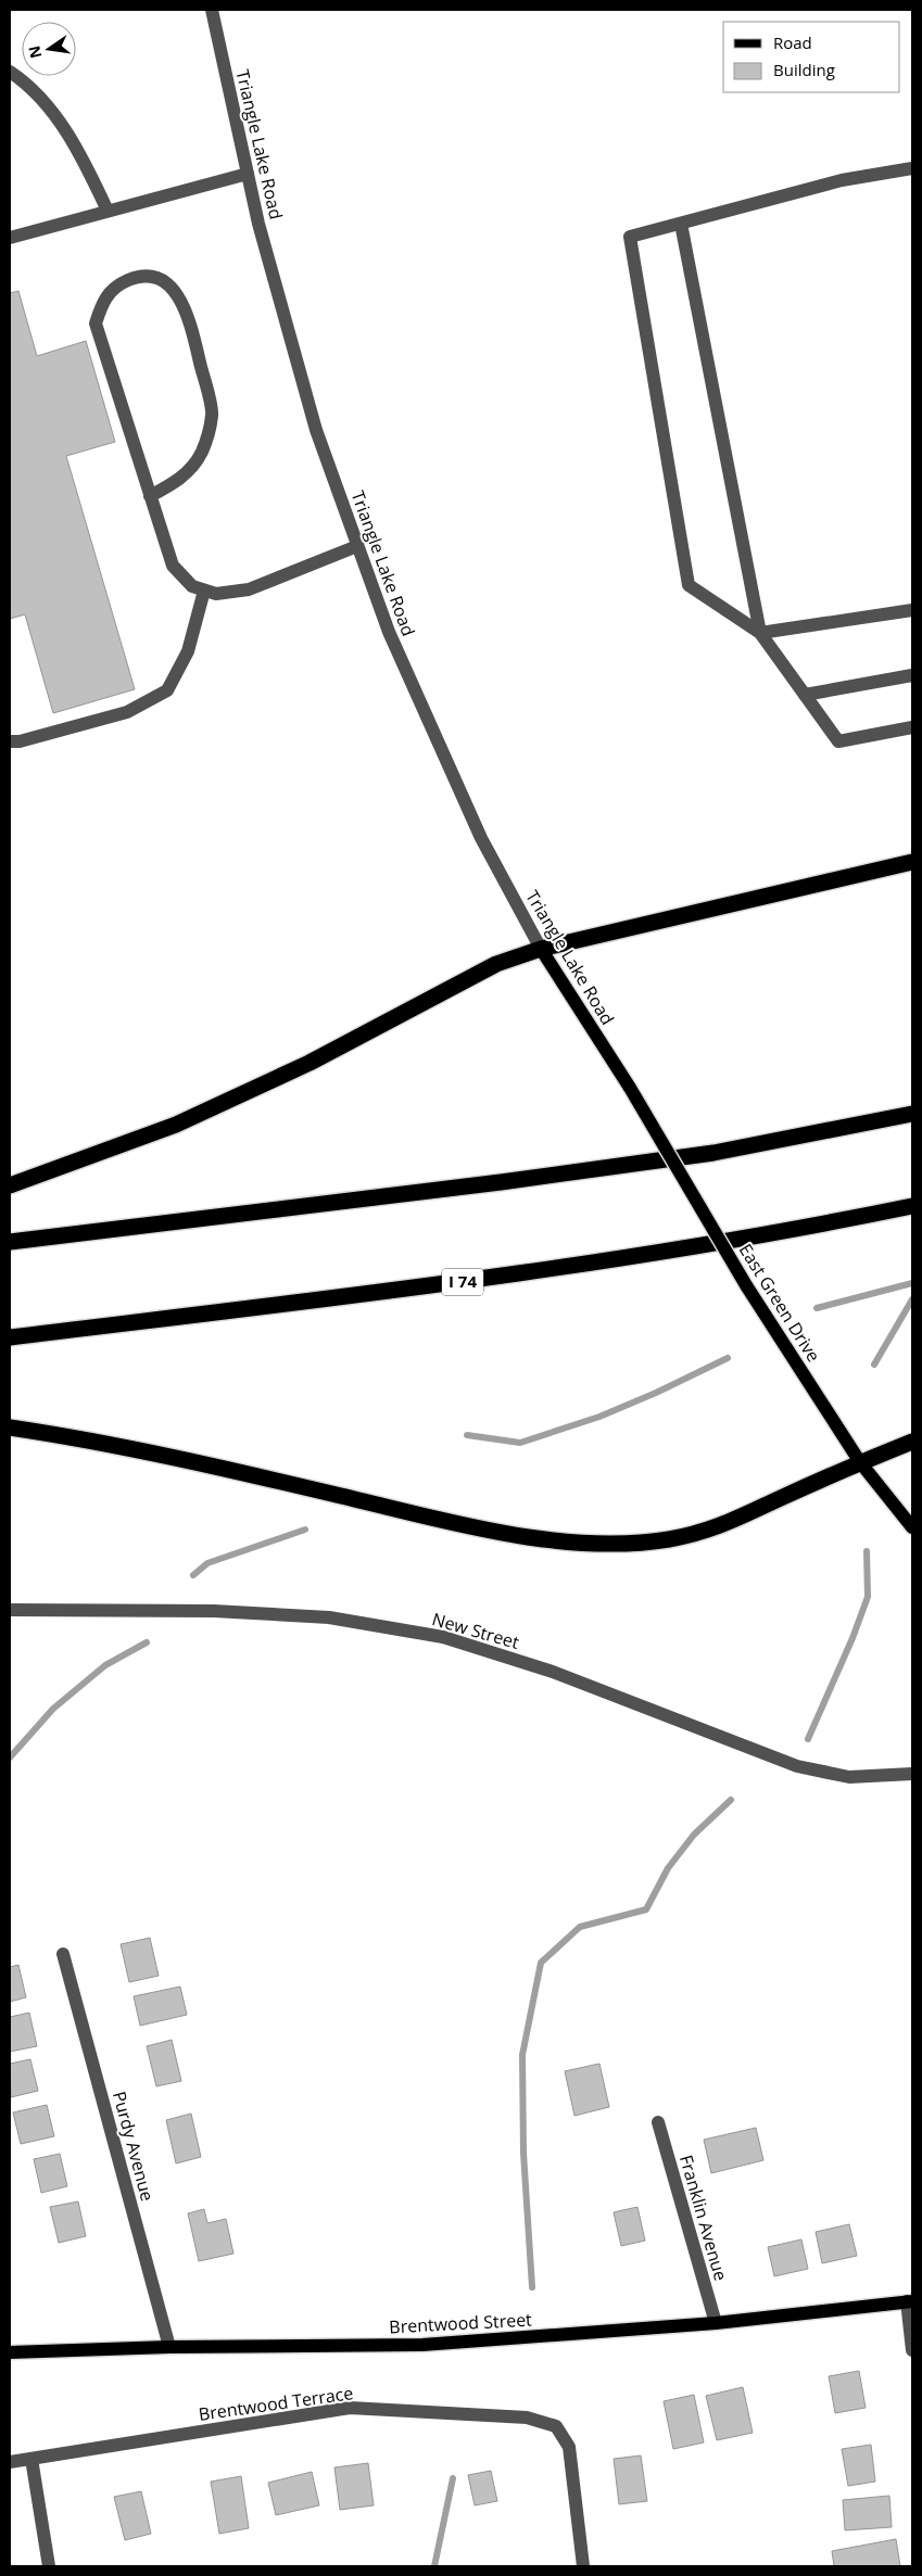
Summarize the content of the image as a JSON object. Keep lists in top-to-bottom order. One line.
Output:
{"streets":{"highway":["I 74"],"main road":["Triangle Lake Road","East Green Drive","Brentwood Street"],"street":["New Street","Purdy Avenue","Franklin Avenue","Brentwood Terrace"]},"crossings":[["Triangle Lake Road","East Green Drive"],["Purdy Avenue","Brentwood Street"],["Franklin Avenue","Brentwood Street"]],"legend":["Road","Building"],"north":"left"}
